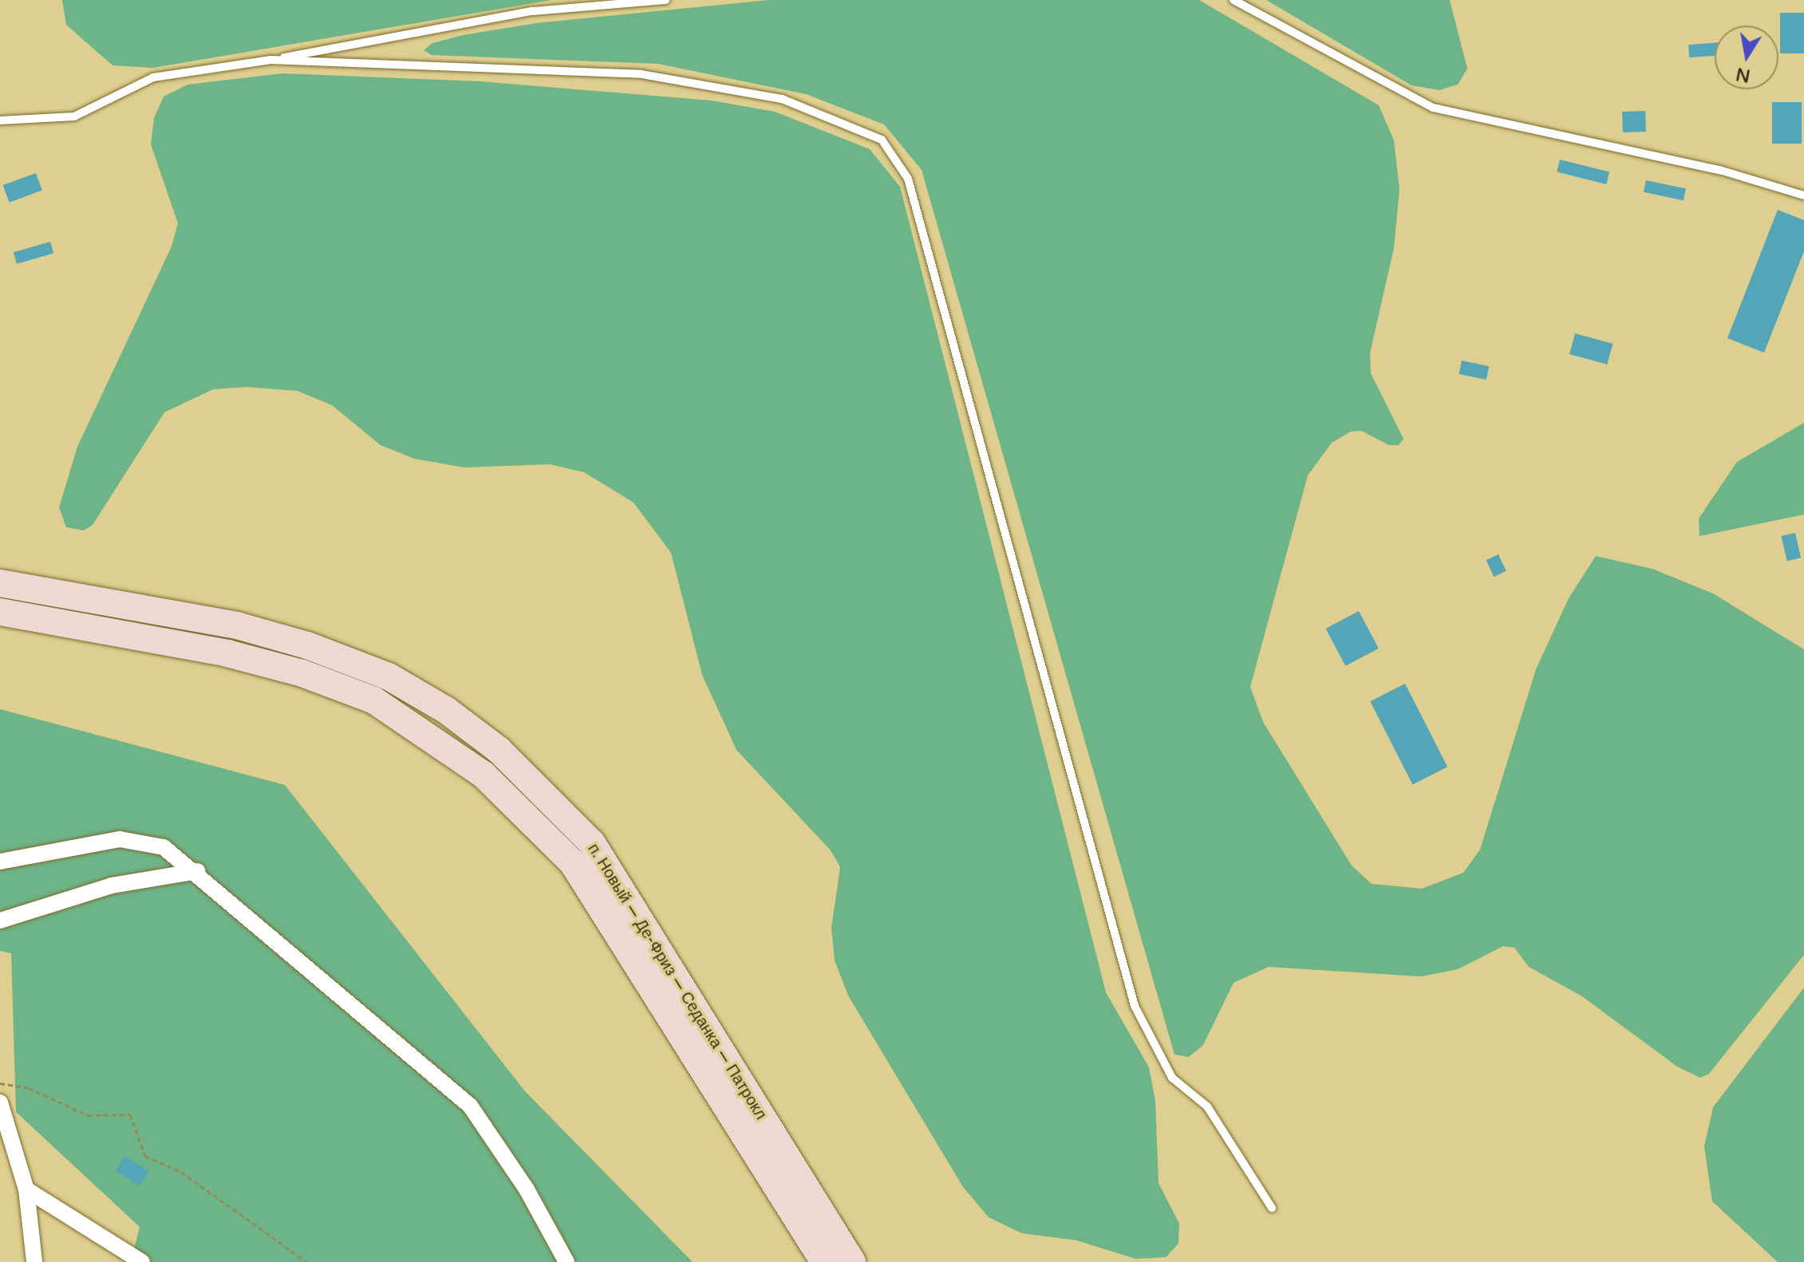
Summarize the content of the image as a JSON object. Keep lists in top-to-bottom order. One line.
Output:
{"streets":{"highway":["п. Новый — Де-Фриз — Седанка — Патрокл"]},"north":"bottom"}
